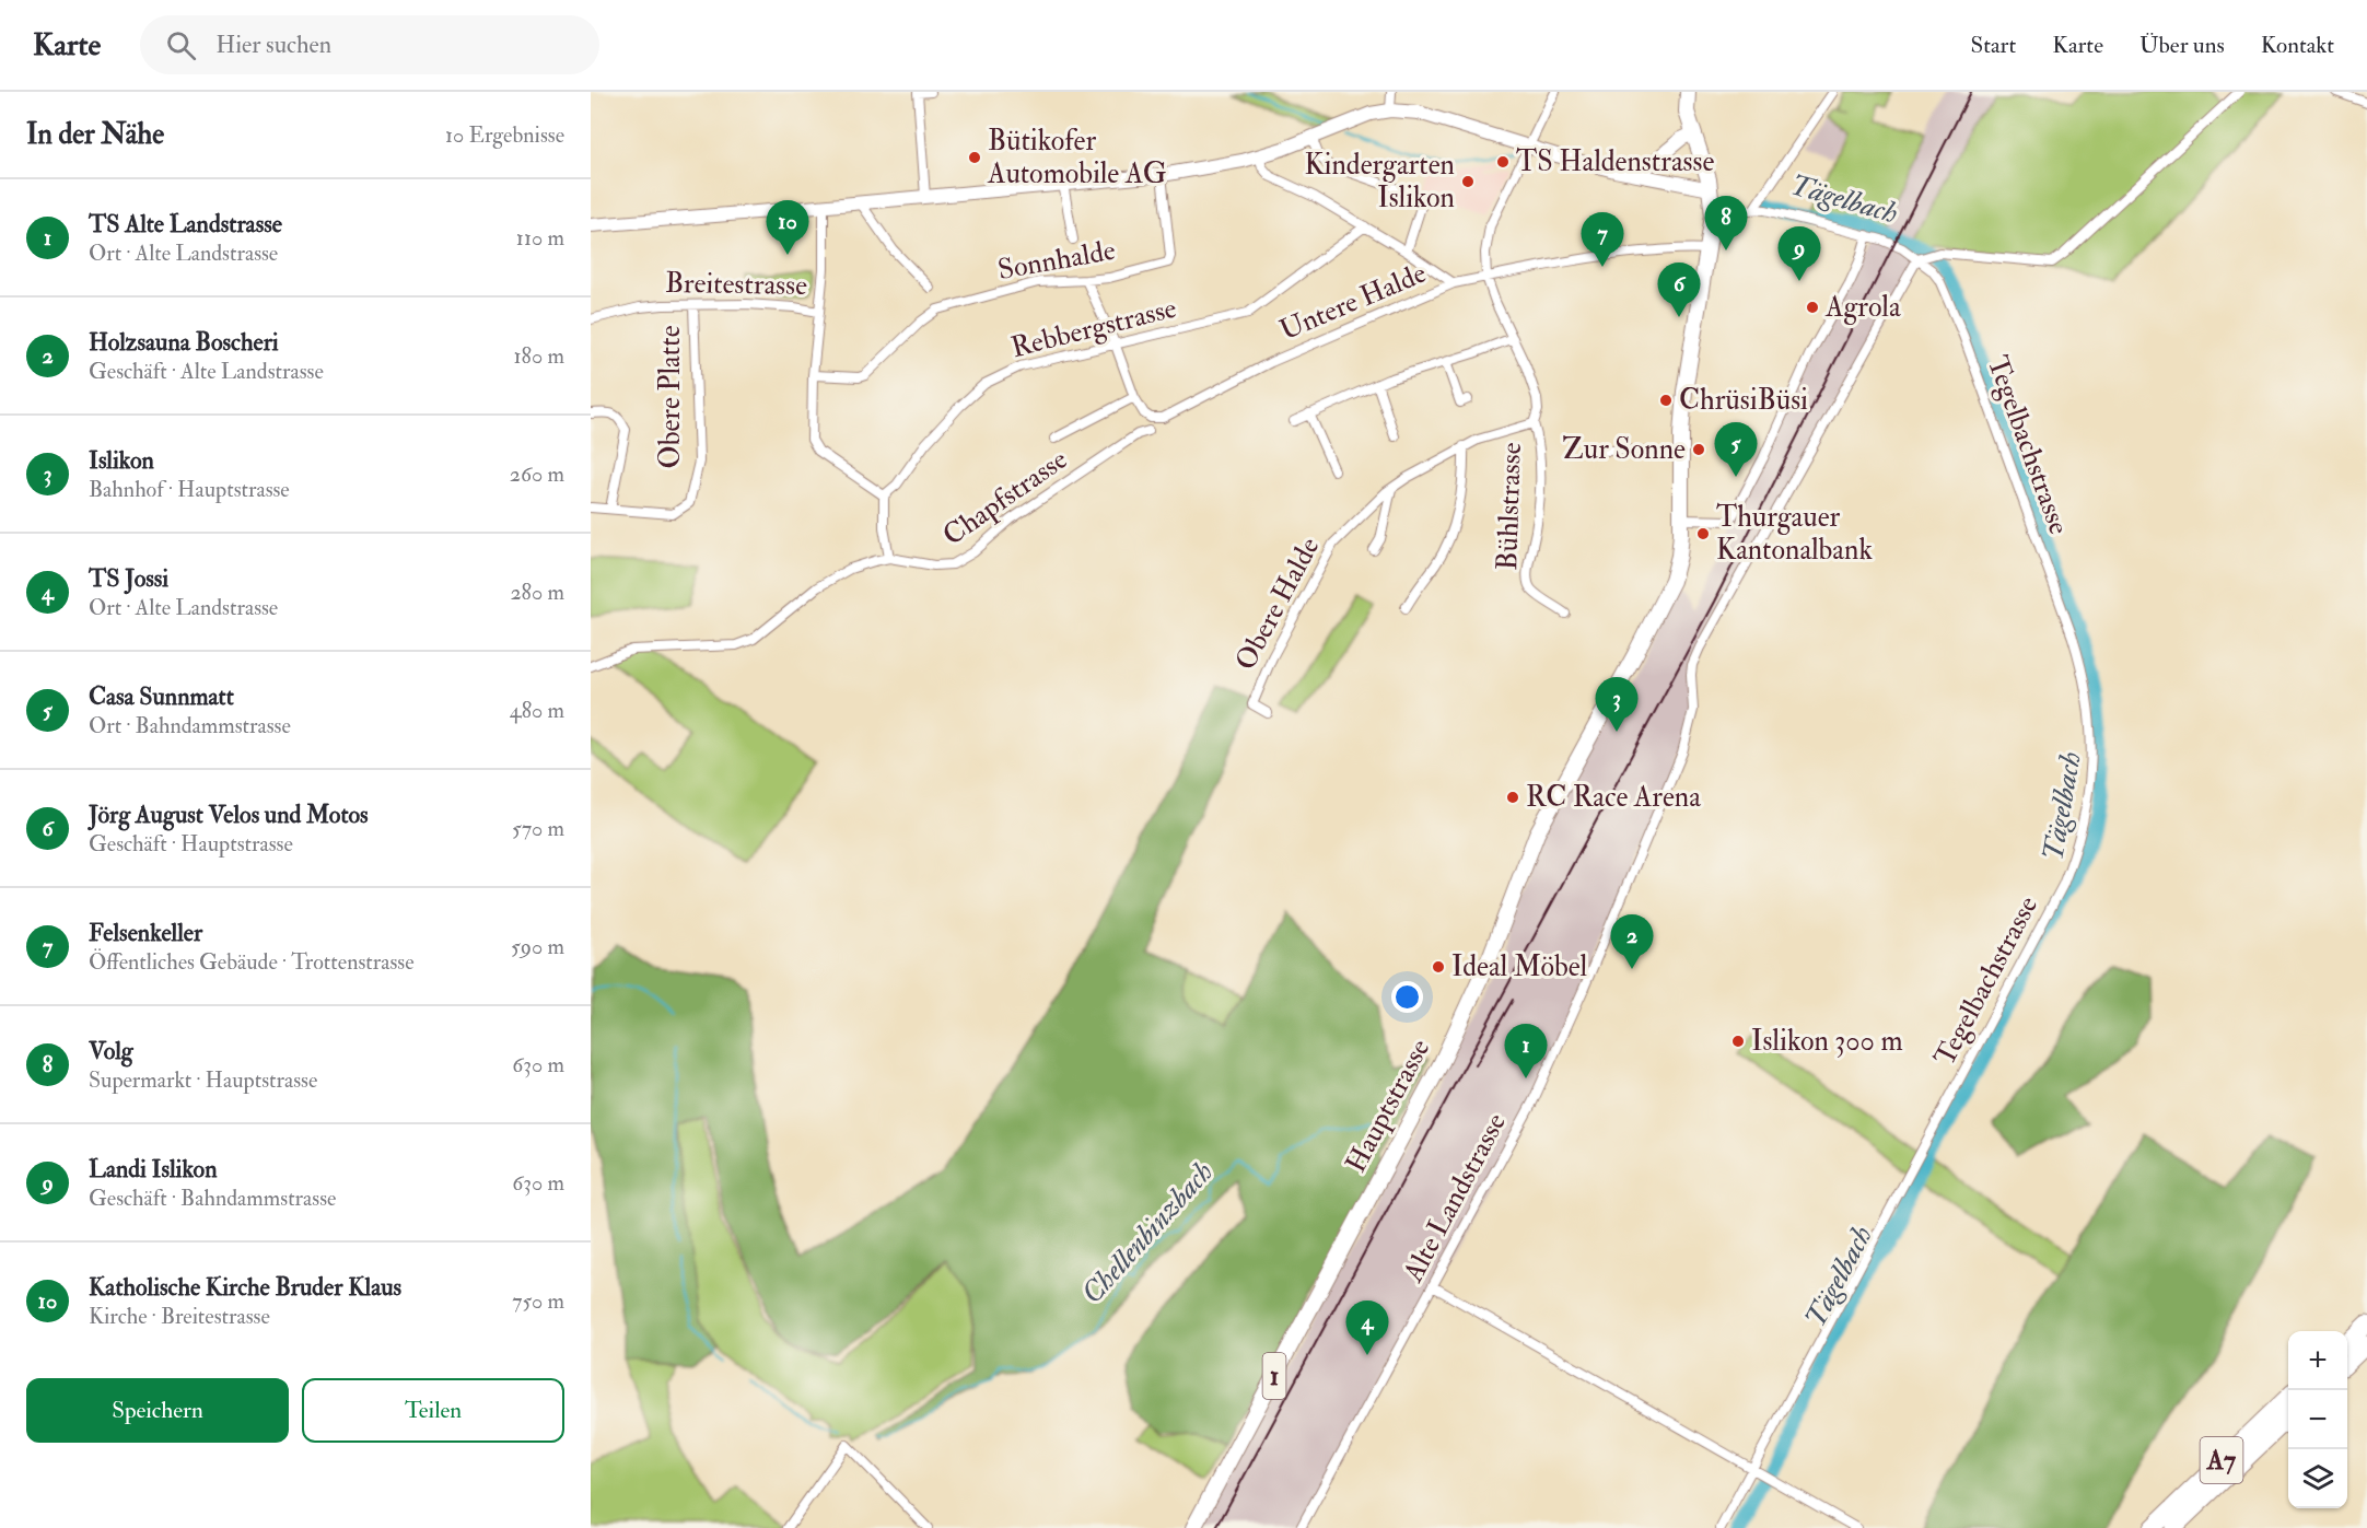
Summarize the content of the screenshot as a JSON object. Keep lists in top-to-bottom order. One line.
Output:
{"streets":{"highway":["A7"],"main road":["Hauptstrasse","1"],"street":["Sonnhalde","Breitestrasse","Untere Halde","Rebbergstrasse","Obere Platte","Tegelbachstrasse","Chapfstrasse","Bühlstrasse","Obere Halde","Alte Landstrasse"]},"crossings":[["Breitestrasse","Obere Platte"],["Untere Halde","Hauptstrasse"],["Tegelbachstrasse","Hauptstrasse"],["Tegelbachstrasse","Alte Landstrasse"],["Bühlstrasse","Obere Halde"]],"water":["Tägelbach","Chellenbinzbach"],"places":["Bütikofer Automobile AG","TS Haldenstrasse","Kindergarten Islikon","Agrola","ChrüsiBüsi","Zur Sonne","Thurgauer Kantonalbank","RC Race Arena","Ideal Möbel","Islikon 300 m"],"page":{"header":"Karte","search":"Hier suchen","nav":["Start","Karte","Über uns","Kontakt"],"heading":["In der Nähe","10 Ergebnisse"],"list":[{"mark":"1","name":"TS Alte Landstrasse","note":"Ort · Alte Landstrasse","value":"110 m"},{"mark":"2","name":"Holzsauna Boscheri","note":"Geschäft · Alte Landstrasse","value":"180 m"},{"mark":"3","name":"Islikon","note":"Bahnhof · Hauptstrasse","value":"260 m"},{"mark":"4","name":"TS Jossi","note":"Ort · Alte Landstrasse","value":"280 m"},{"mark":"5","name":"Casa Sunnmatt","note":"Ort · Bahndammstrasse","value":"480 m"},{"mark":"6","name":"Jörg August Velos und Motos","note":"Geschäft · Hauptstrasse","value":"570 m"},{"mark":"7","name":"Felsenkeller","note":"Öffentliches Gebäude · Trottenstrasse","value":"590 m"},{"mark":"8","name":"Volg","note":"Supermarkt · Hauptstrasse","value":"630 m"},{"mark":"9","name":"Landi Islikon","note":"Geschäft · Bahndammstrasse","value":"630 m"},{"mark":"10","name":"Katholische Kirche Bruder Klaus","note":"Kirche · Breitestrasse","value":"750 m"}],"pins":["8","10","7","9","6","5","3","2","1","4"],"map_buttons":["+","−"],"buttons":["Speichern","Teilen"]}}
